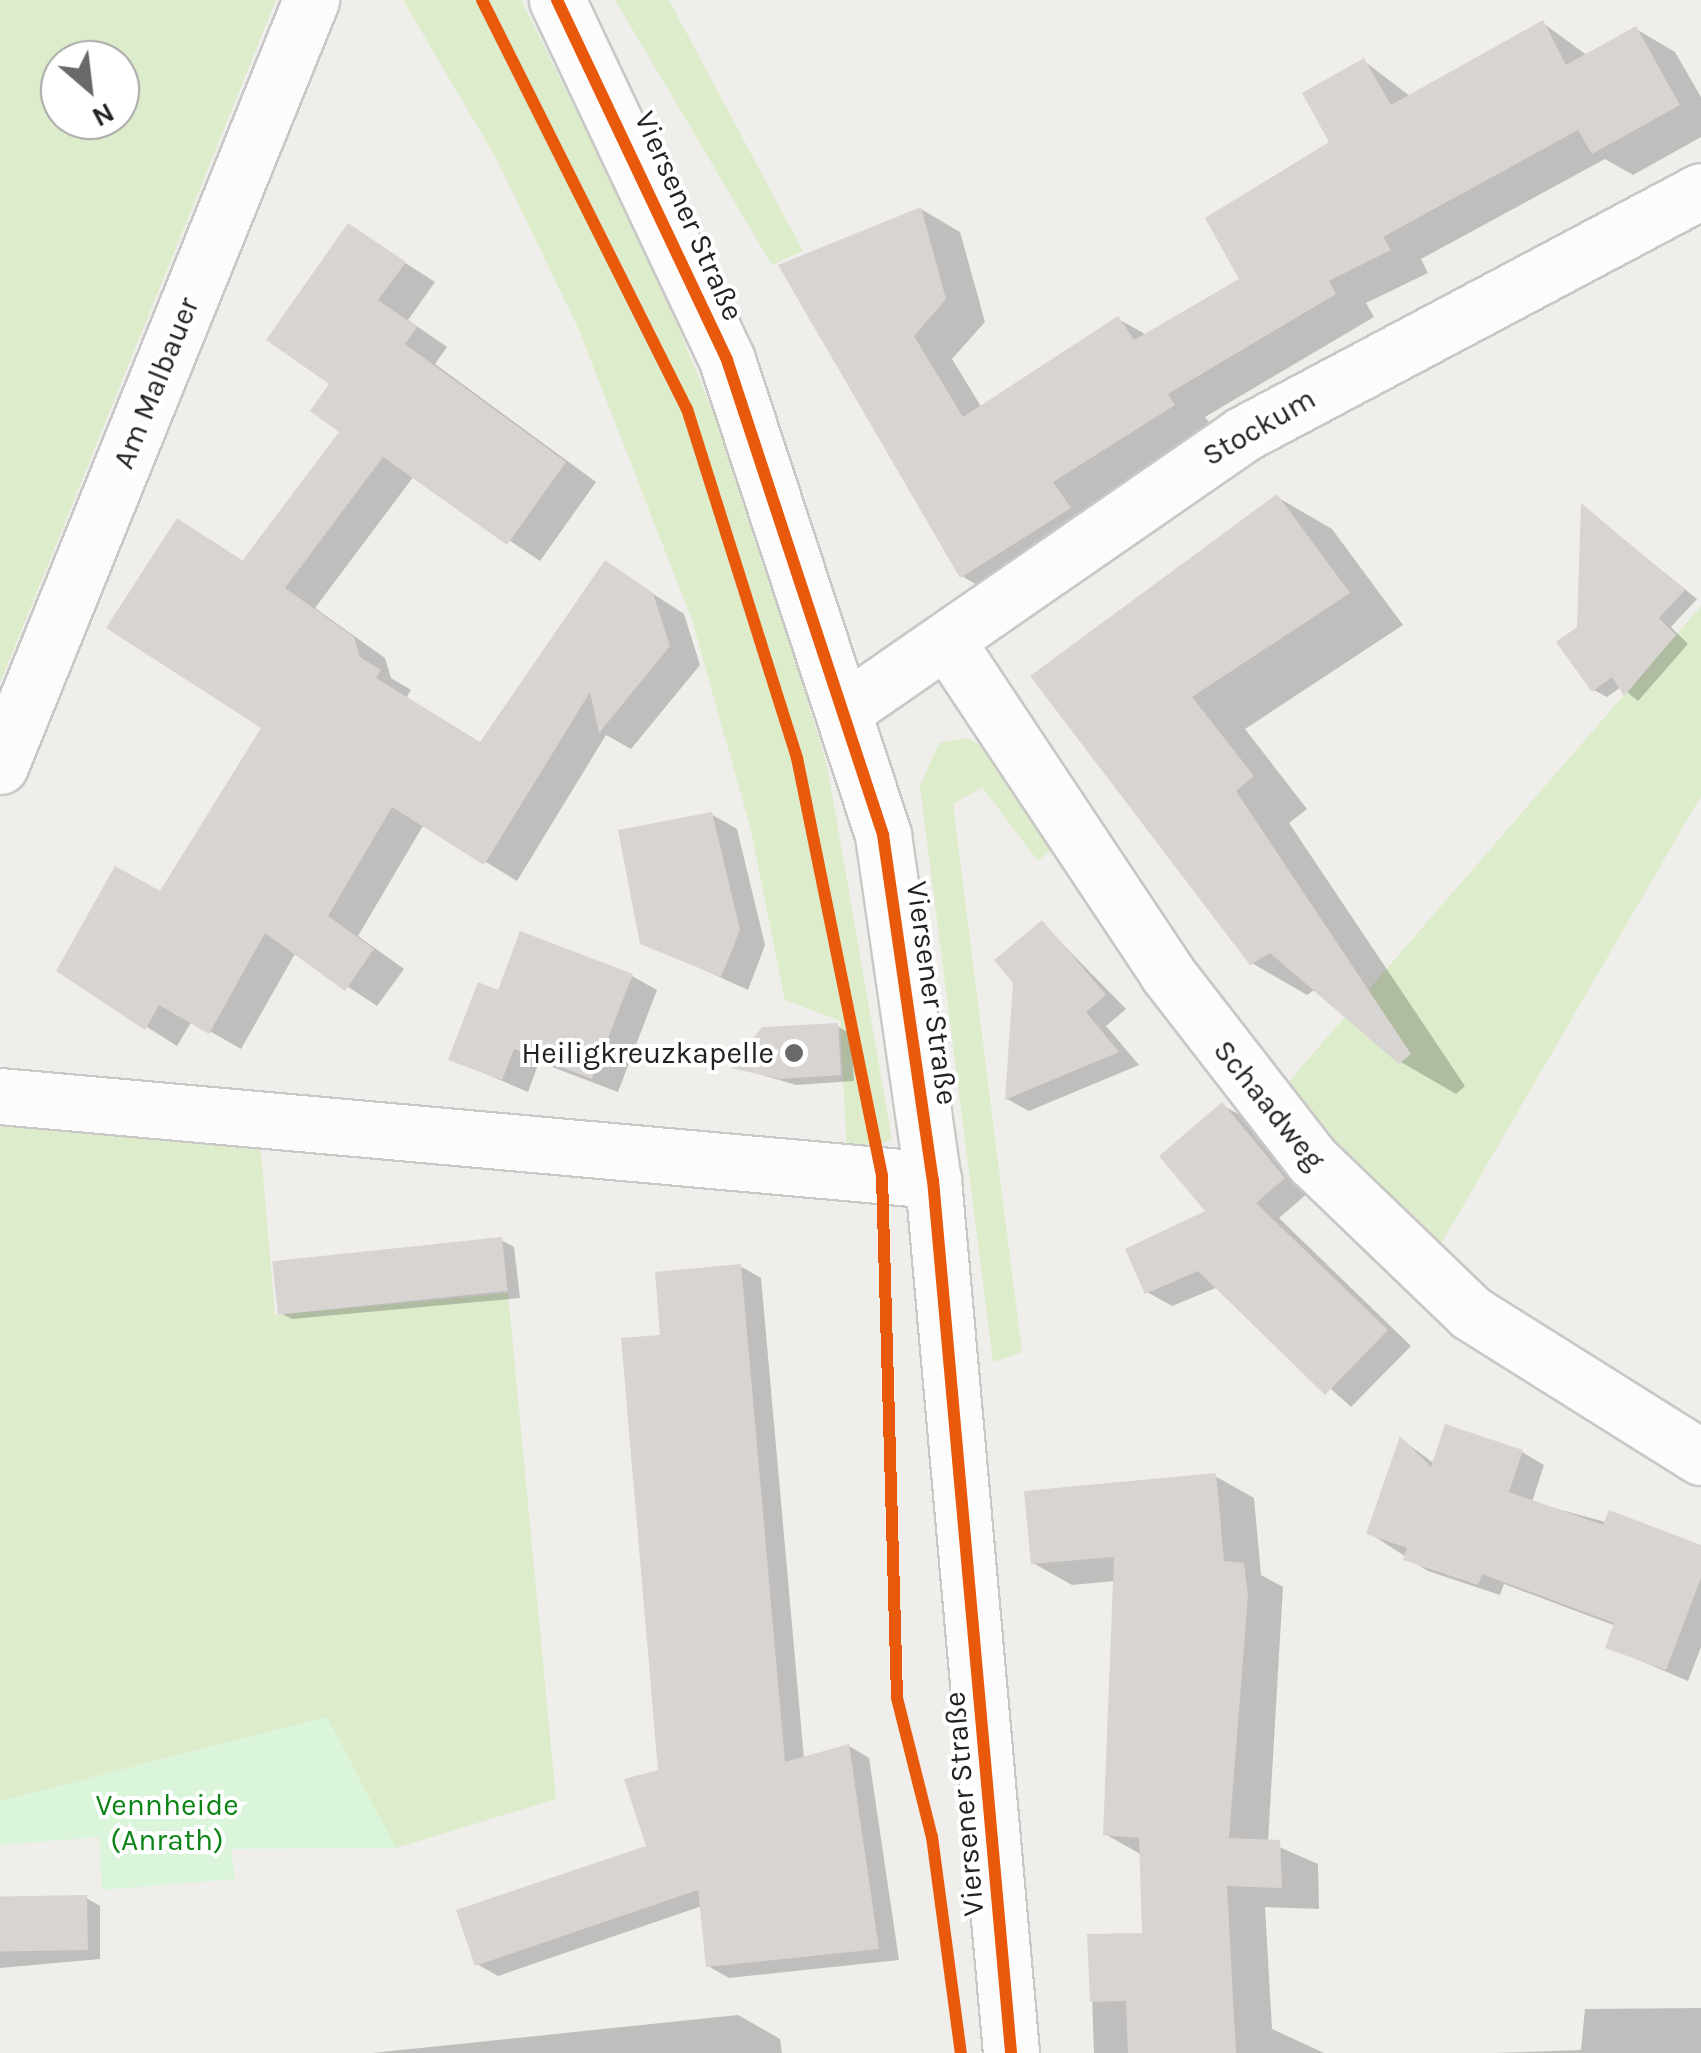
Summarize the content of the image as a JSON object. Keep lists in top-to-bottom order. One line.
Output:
{"streets":{"street":["Viersener Straße","Am Malbauer","Stockum","Schaadweg"]},"crossings":[["Viersener Straße","Stockum"],["Stockum","Schaadweg"]],"parks":["Vennheide (Anrath)"],"places":["Heiligkreuzkapelle"],"north":"bottom right"}
